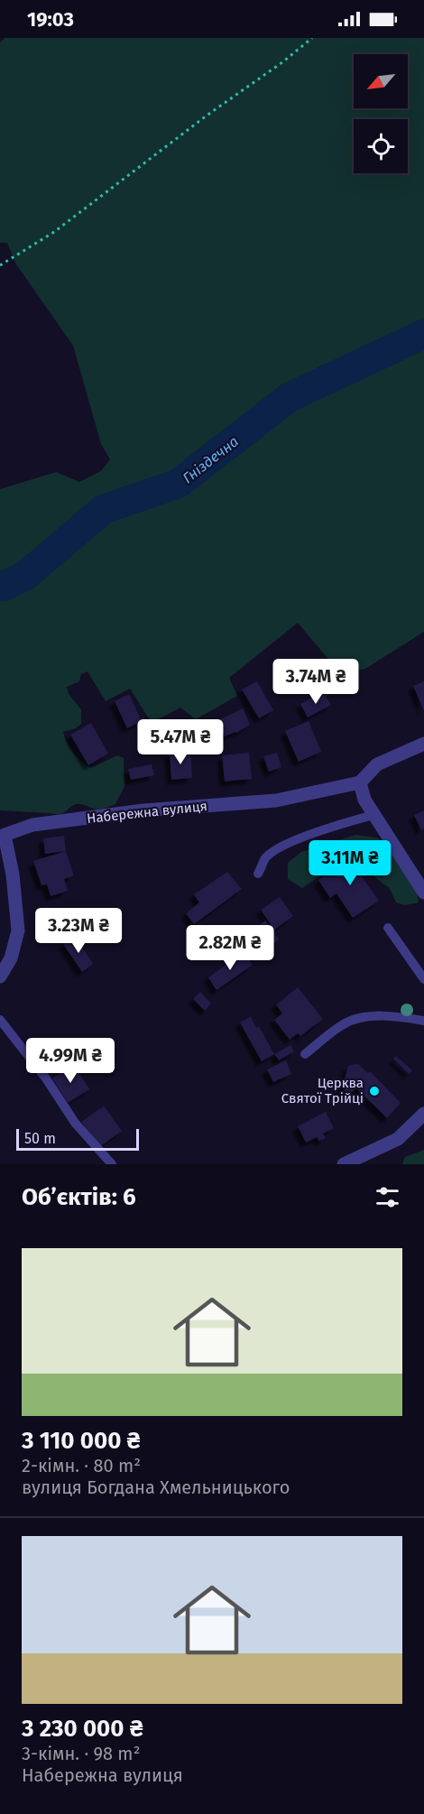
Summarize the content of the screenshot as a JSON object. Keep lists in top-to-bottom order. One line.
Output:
{"streets":{"street":["Набережна вулиця"]},"water":["Гніздечна"],"places":["Церква Святої Трійці"],"scale_bar":"50 m","north":"bottom left","page":{"status":"19:03","price":["3.74M ₴","5.47M ₴","3.11M ₴","3.23M ₴","2.82M ₴","4.99M ₴"],"scale":"50 m","heading":"Об’єктів: 6","list":[{"name":"3 110 000 ₴","note":"2-кімн. · 80 m² · вулиця Богдана Хмельницького"},{"name":"3 230 000 ₴","note":"3-кімн. · 98 m² · Набережна вулиця"}]}}
